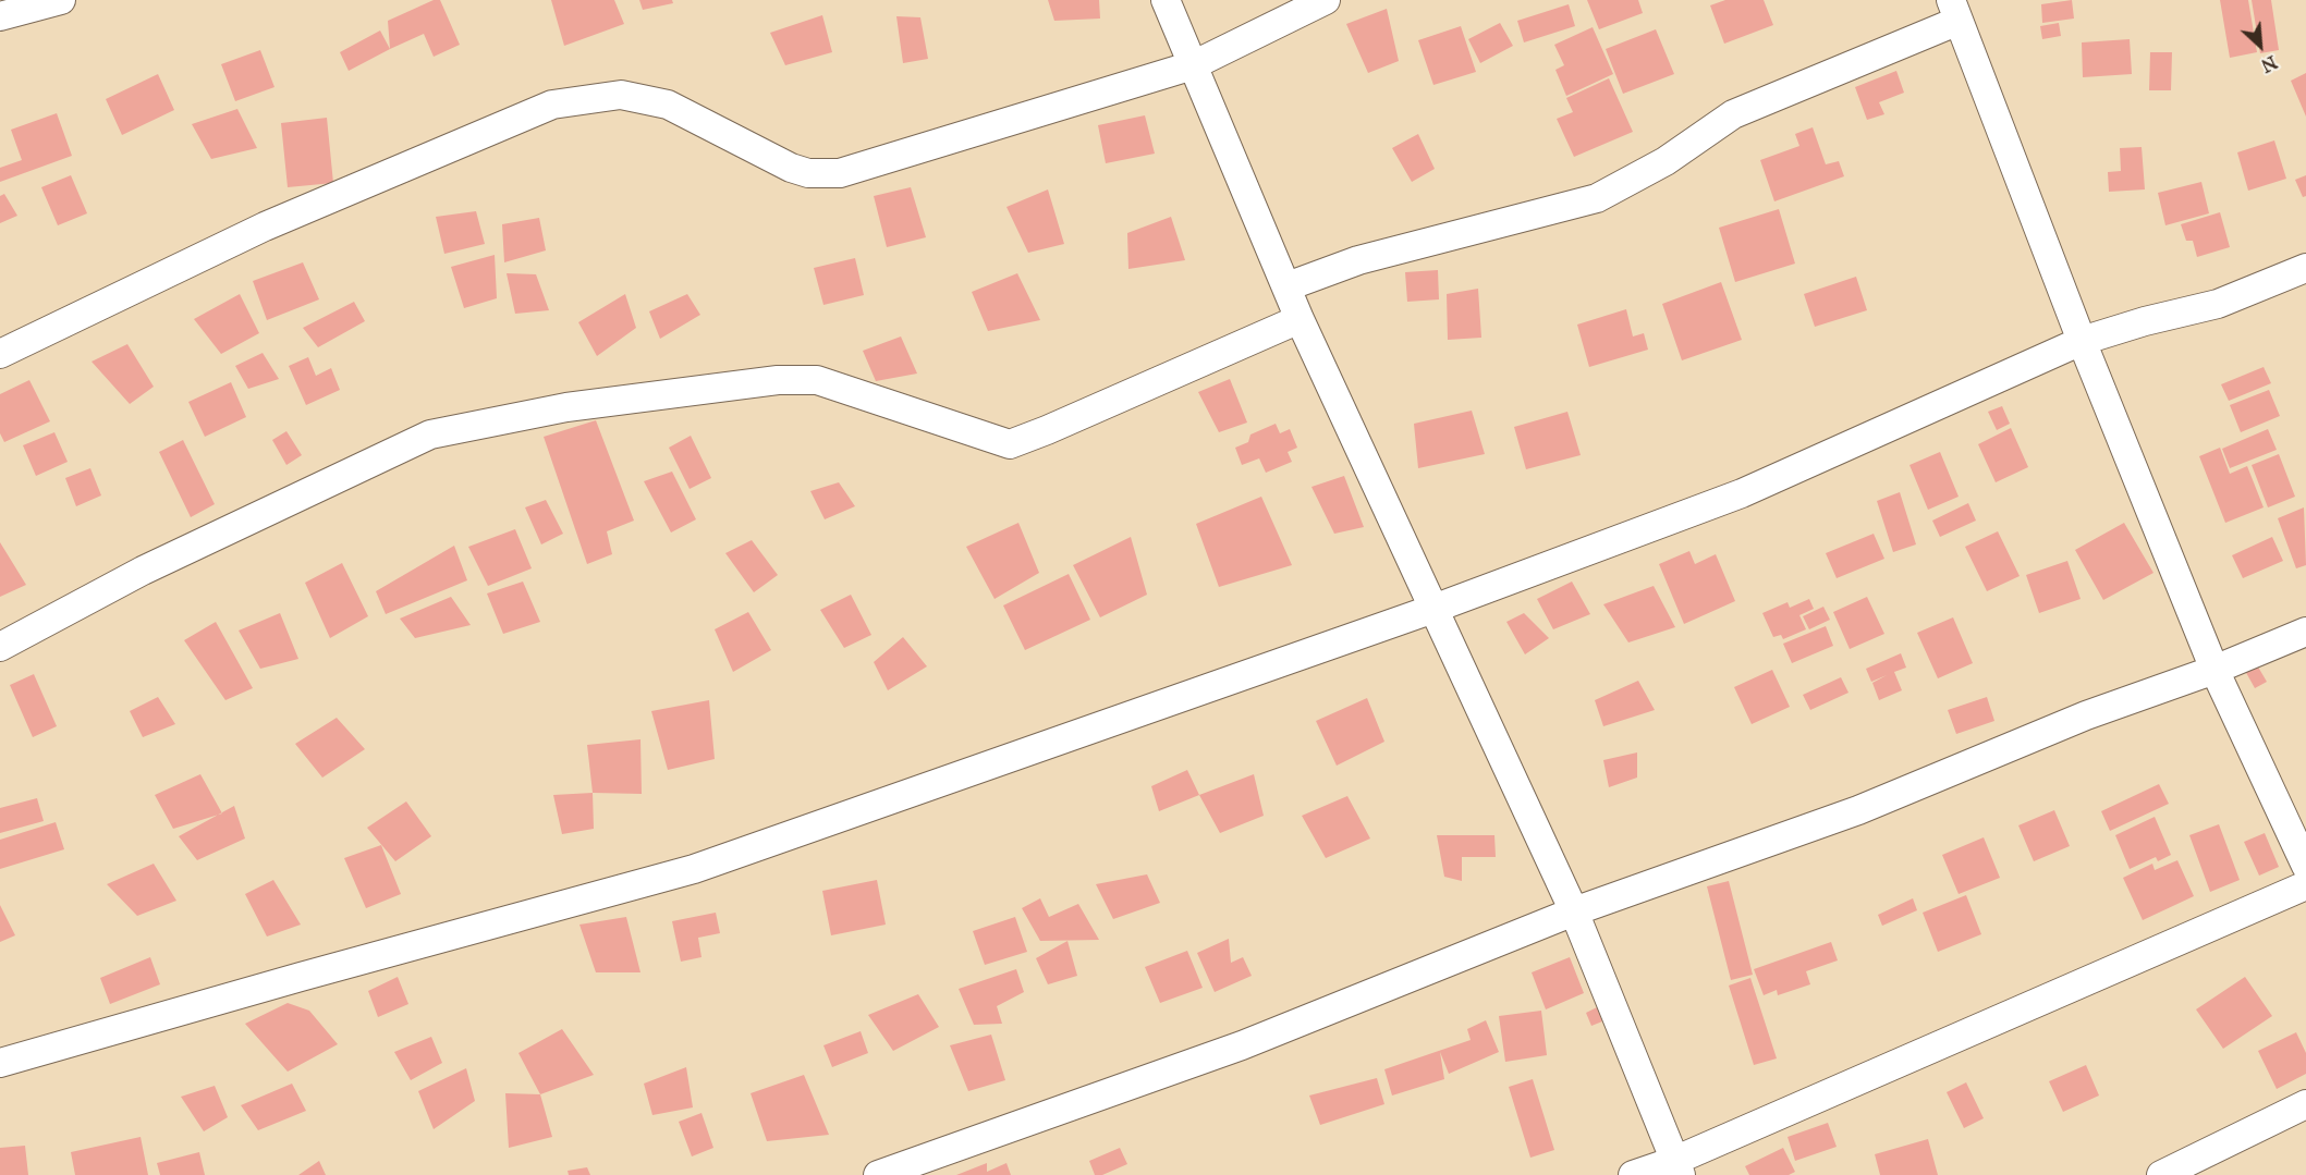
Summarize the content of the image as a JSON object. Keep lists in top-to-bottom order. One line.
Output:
{"north":"bottom right"}
